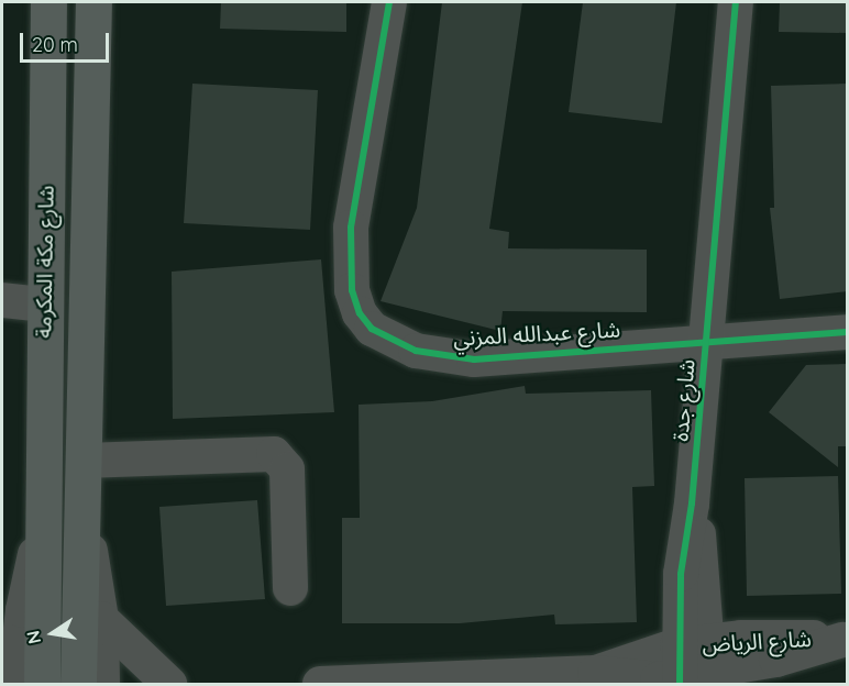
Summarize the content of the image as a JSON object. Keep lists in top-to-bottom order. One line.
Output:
{"streets":{"main road":["شارع مكة المكرمة"],"street":["شارع عبدالله المزني","شارع جدة","شارع الرياض"]},"crossings":[["شارع عبدالله المزني","شارع جدة"],["شارع جدة","شارع الرياض"]],"scale_bar":"20 m","north":"left"}
